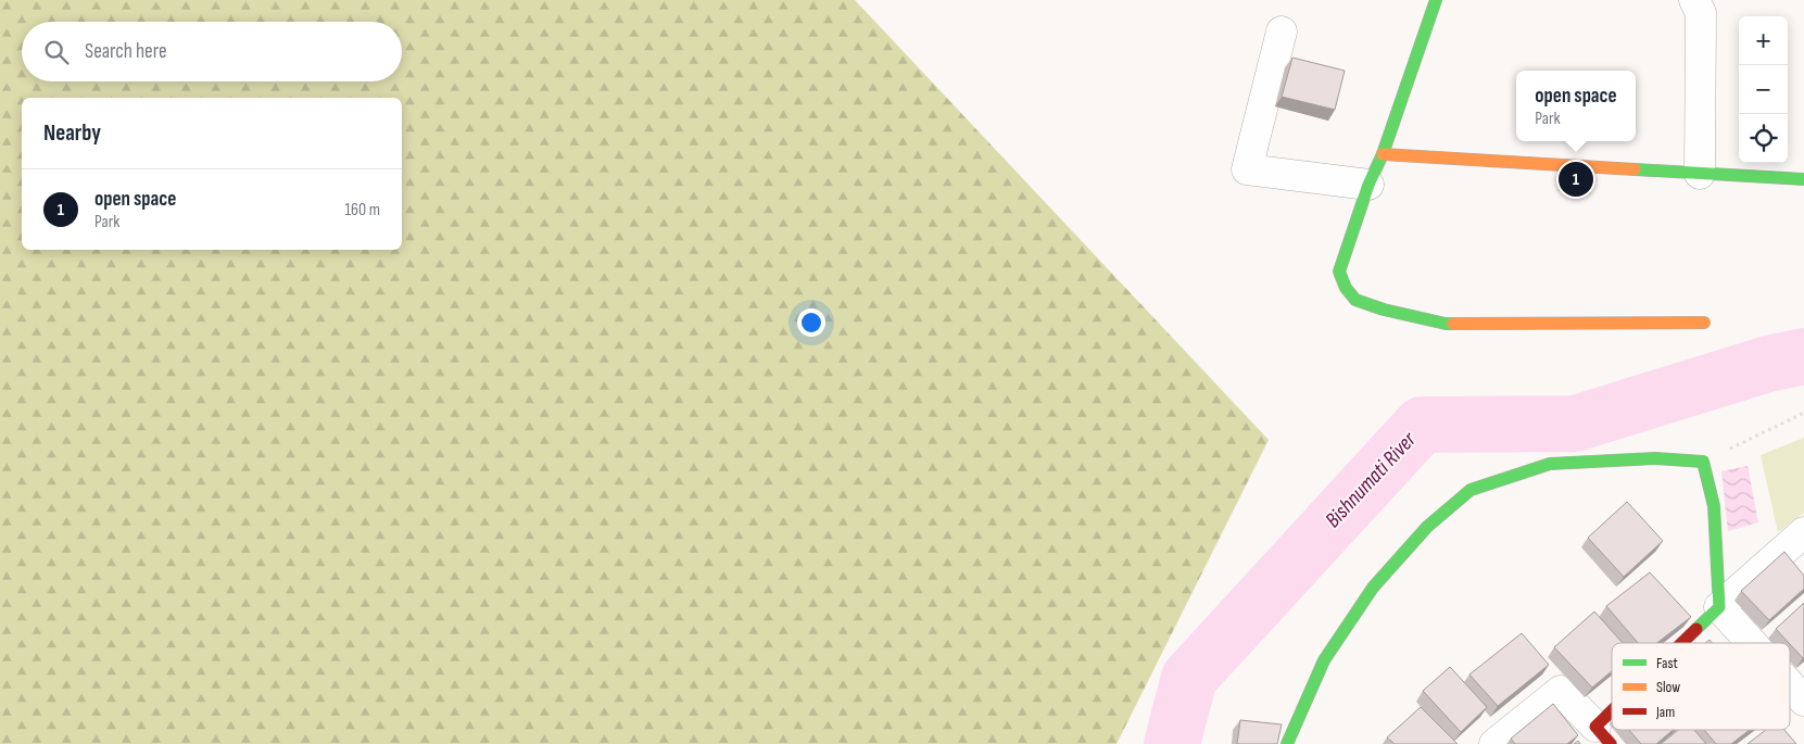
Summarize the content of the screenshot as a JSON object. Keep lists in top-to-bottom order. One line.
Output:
{"water":["Bishnumati River"],"legend":["Fast","Slow","Jam"],"page":{"map_buttons":["+","−"],"search":"Search here","popup":["open space","Park"],"heading":"Nearby","pins":"1","list":[{"mark":"1","name":"open space","note":"Park","value":"160 m"}]}}
